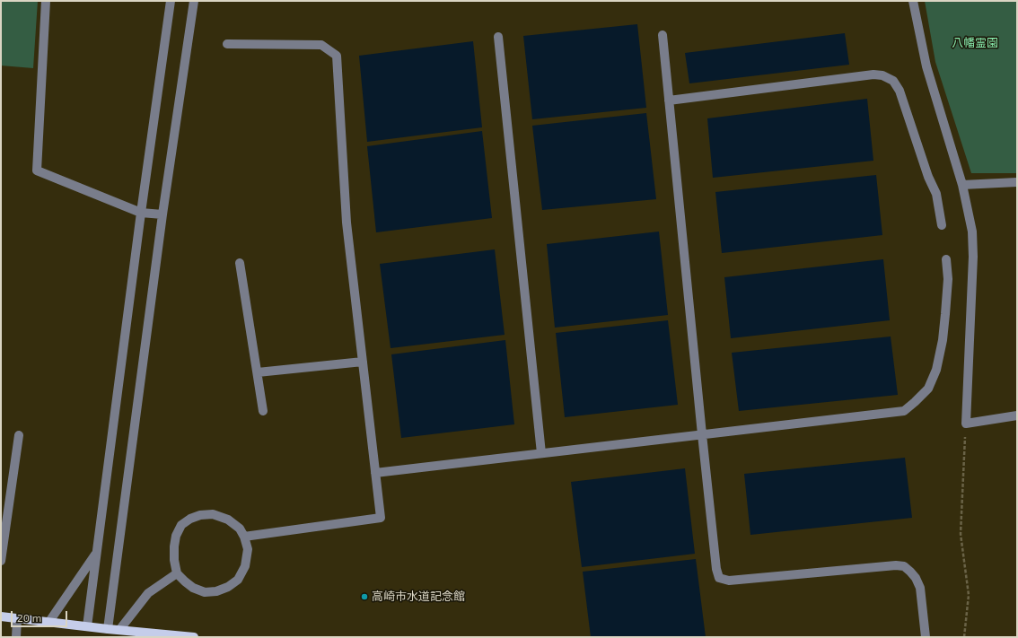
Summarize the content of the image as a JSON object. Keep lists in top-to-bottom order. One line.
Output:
{"parks":["八幡霊園"],"places":["高崎市水道記念館"],"scale_bar":"20 m"}
